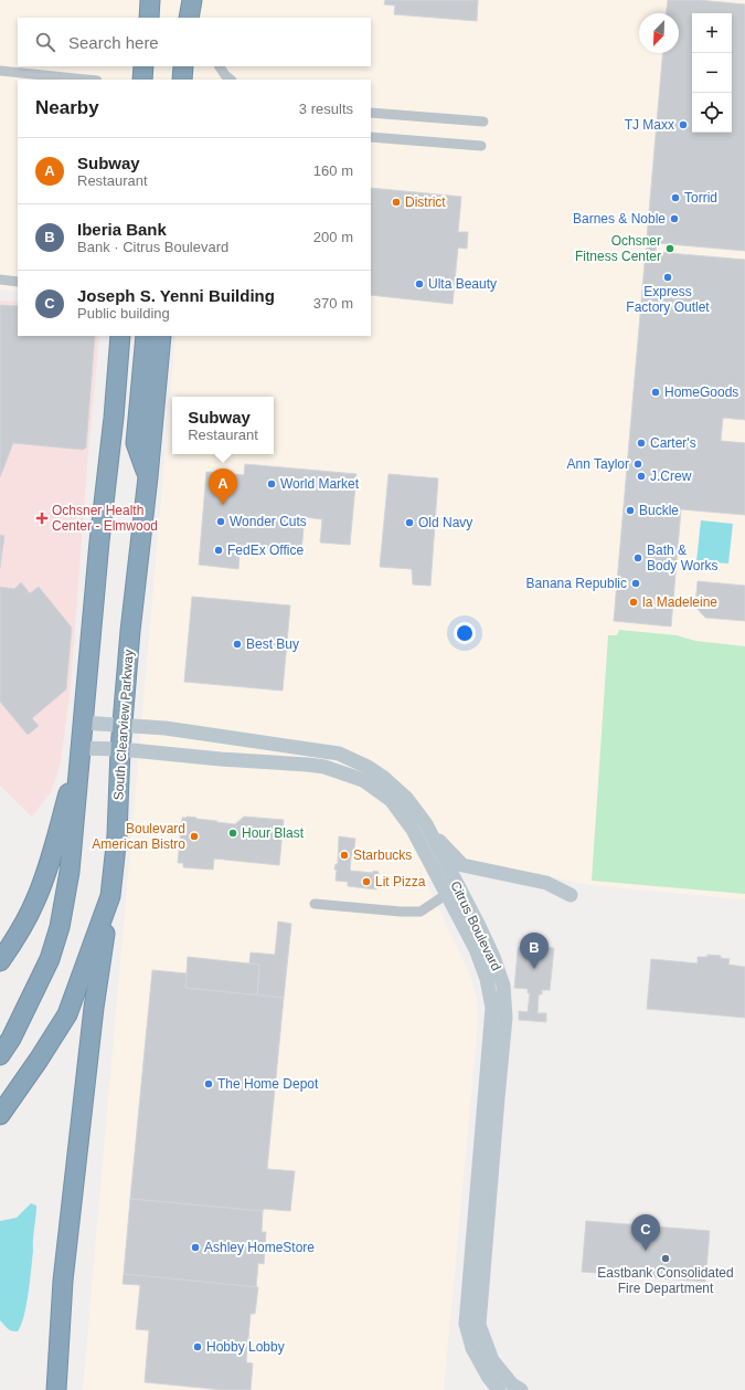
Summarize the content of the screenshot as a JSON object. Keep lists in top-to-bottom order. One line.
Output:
{"streets":{"highway":["South Clearview Parkway"],"street":["Citrus Boulevard"]},"crossings":[["South Clearview Parkway","Citrus Boulevard"]],"places":{"other":["TJ Maxx","Torrid","District","Barnes & Noble","Ochsner Fitness Center","Express Factory Outlet","Ulta Beauty","HomeGoods","Carter's","Ann Taylor","J.Crew","World Market","Buckle","Wonder Cuts","Old Navy","FedEx Office","Bath & Body Works","Banana Republic","la Madeleine","Best Buy","Hour Blast","Boulevard American Bistro","Starbucks","Lit Pizza","The Home Depot","Ashley HomeStore","Eastbank Consolidated Fire Department","Hobby Lobby"],"health":["Ochsner Health Center - Elmwood"]},"north":"bottom left","page":{"map_buttons":["+","−"],"search":"Search here","heading":["Nearby","3 results"],"list":[{"mark":"A","name":"Subway","note":"Restaurant","value":"160 m"},{"mark":"B","name":"Iberia Bank","note":"Bank · Citrus Boulevard","value":"200 m"},{"mark":"C","name":"Joseph S. Yenni Building","note":"Public building","value":"370 m"}],"popup":["Subway","Restaurant"],"pins":["A","B","C"]}}
